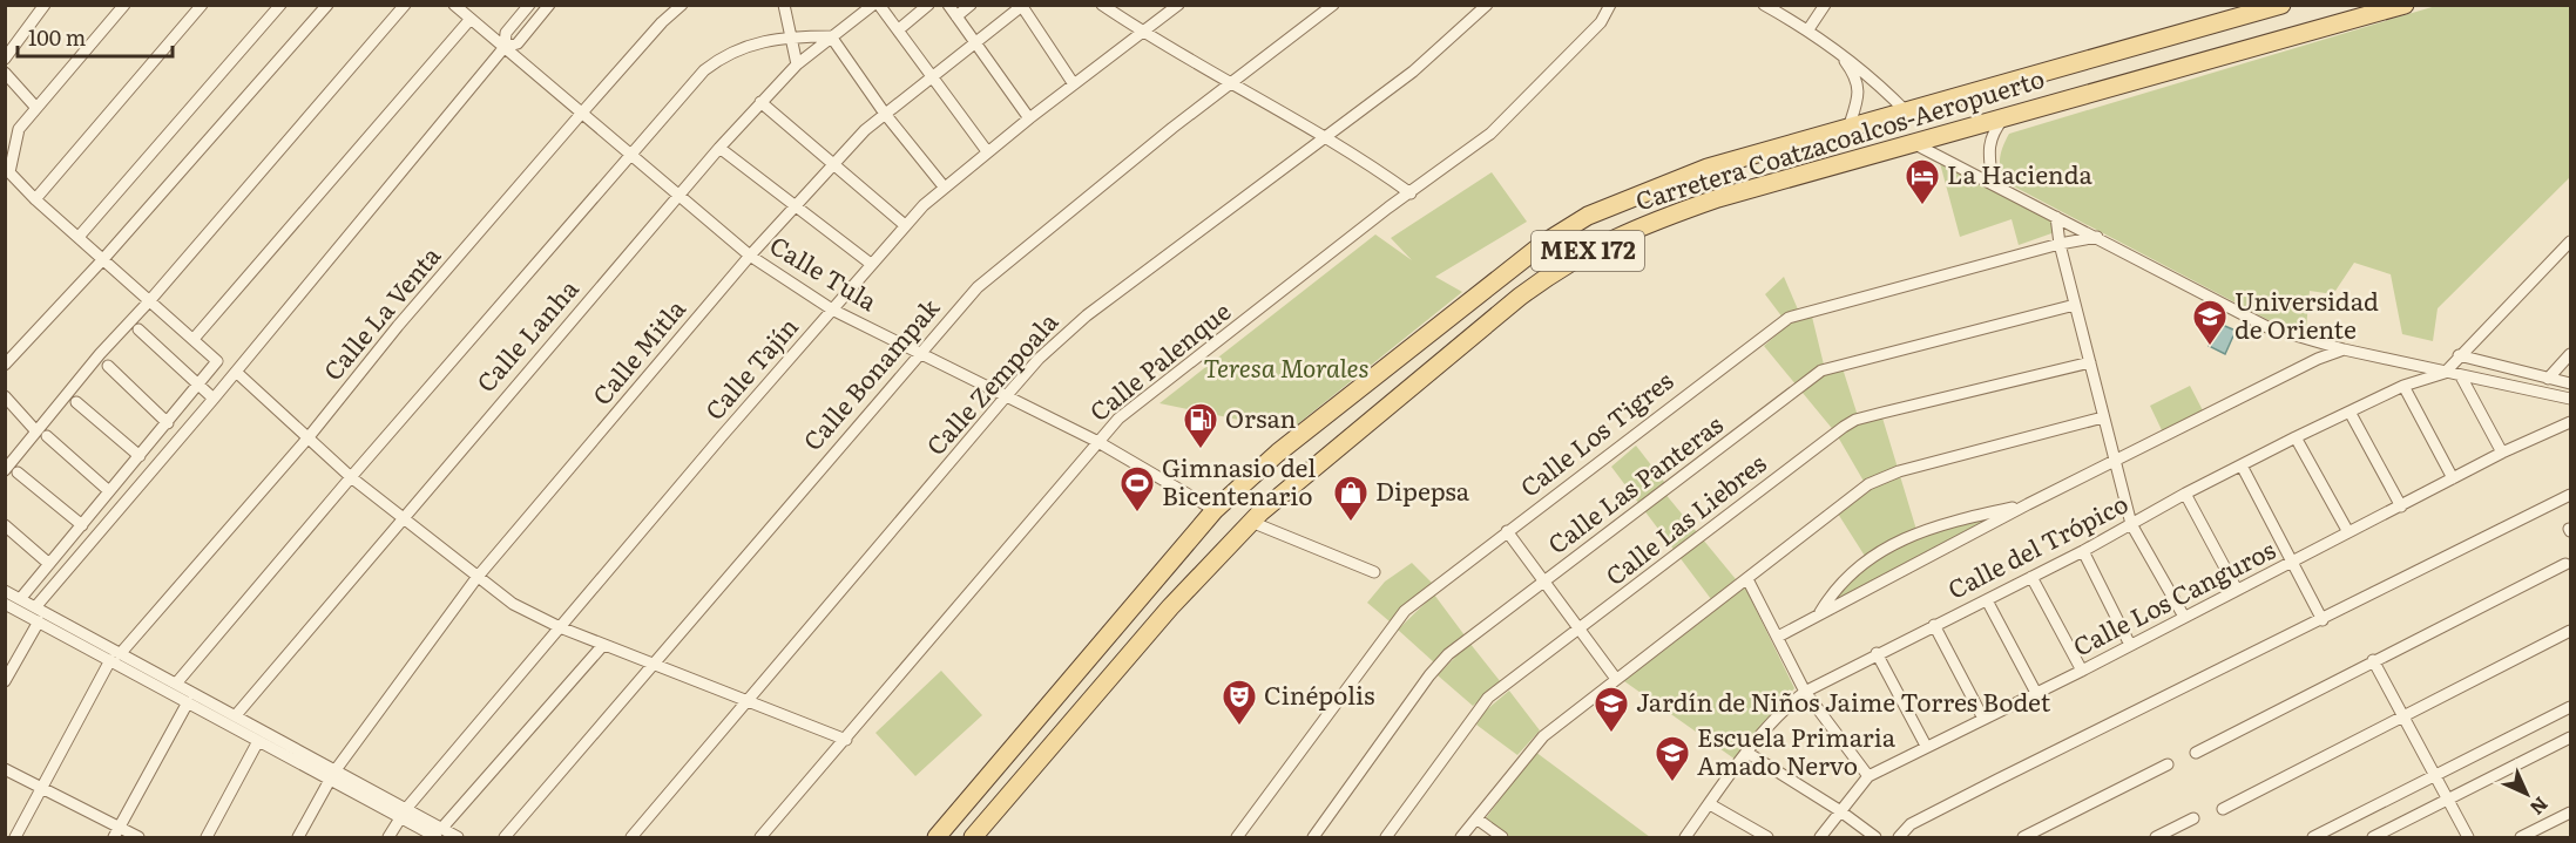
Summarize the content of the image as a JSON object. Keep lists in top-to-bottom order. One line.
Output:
{"streets":{"main road":["Carretera Coatzacoalcos-Aeropuerto","MEX 172"],"street":["Calle Tula","Calle La Venta","Calle Lanha","Calle Mitla","Calle Palenque","Calle Tajín","Calle Bonampak","Calle Zempoala","Calle Los Tigres","Calle Las Panteras","Calle Las Liebres","Calle del Trópico","Calle Los Canguros"]},"crossings":[["Carretera Coatzacoalcos-Aeropuerto","Calle Tula"],["Calle Tula","Calle La Venta"],["Calle Tula","Calle Lanha"],["Calle Tula","Calle Mitla"],["Calle Tula","Calle Palenque"],["Calle Tula","Calle Tajín"],["Calle Tula","Calle Bonampak"],["Calle Tula","Calle Zempoala"]],"parks":["Teresa Morales"],"places":{"hotel":["La Hacienda"],"school or university":["Universidad de Oriente","Jardín de Niños Jaime Torres Bodet","Escuela Primaria Amado Nervo"],"fuel station":["Orsan"],"sports":["Gimnasio del Bicentenario"],"shop":["Dipepsa"],"theatre":["Cinépolis"]},"scale_bar":"100 m","north":"bottom right"}
